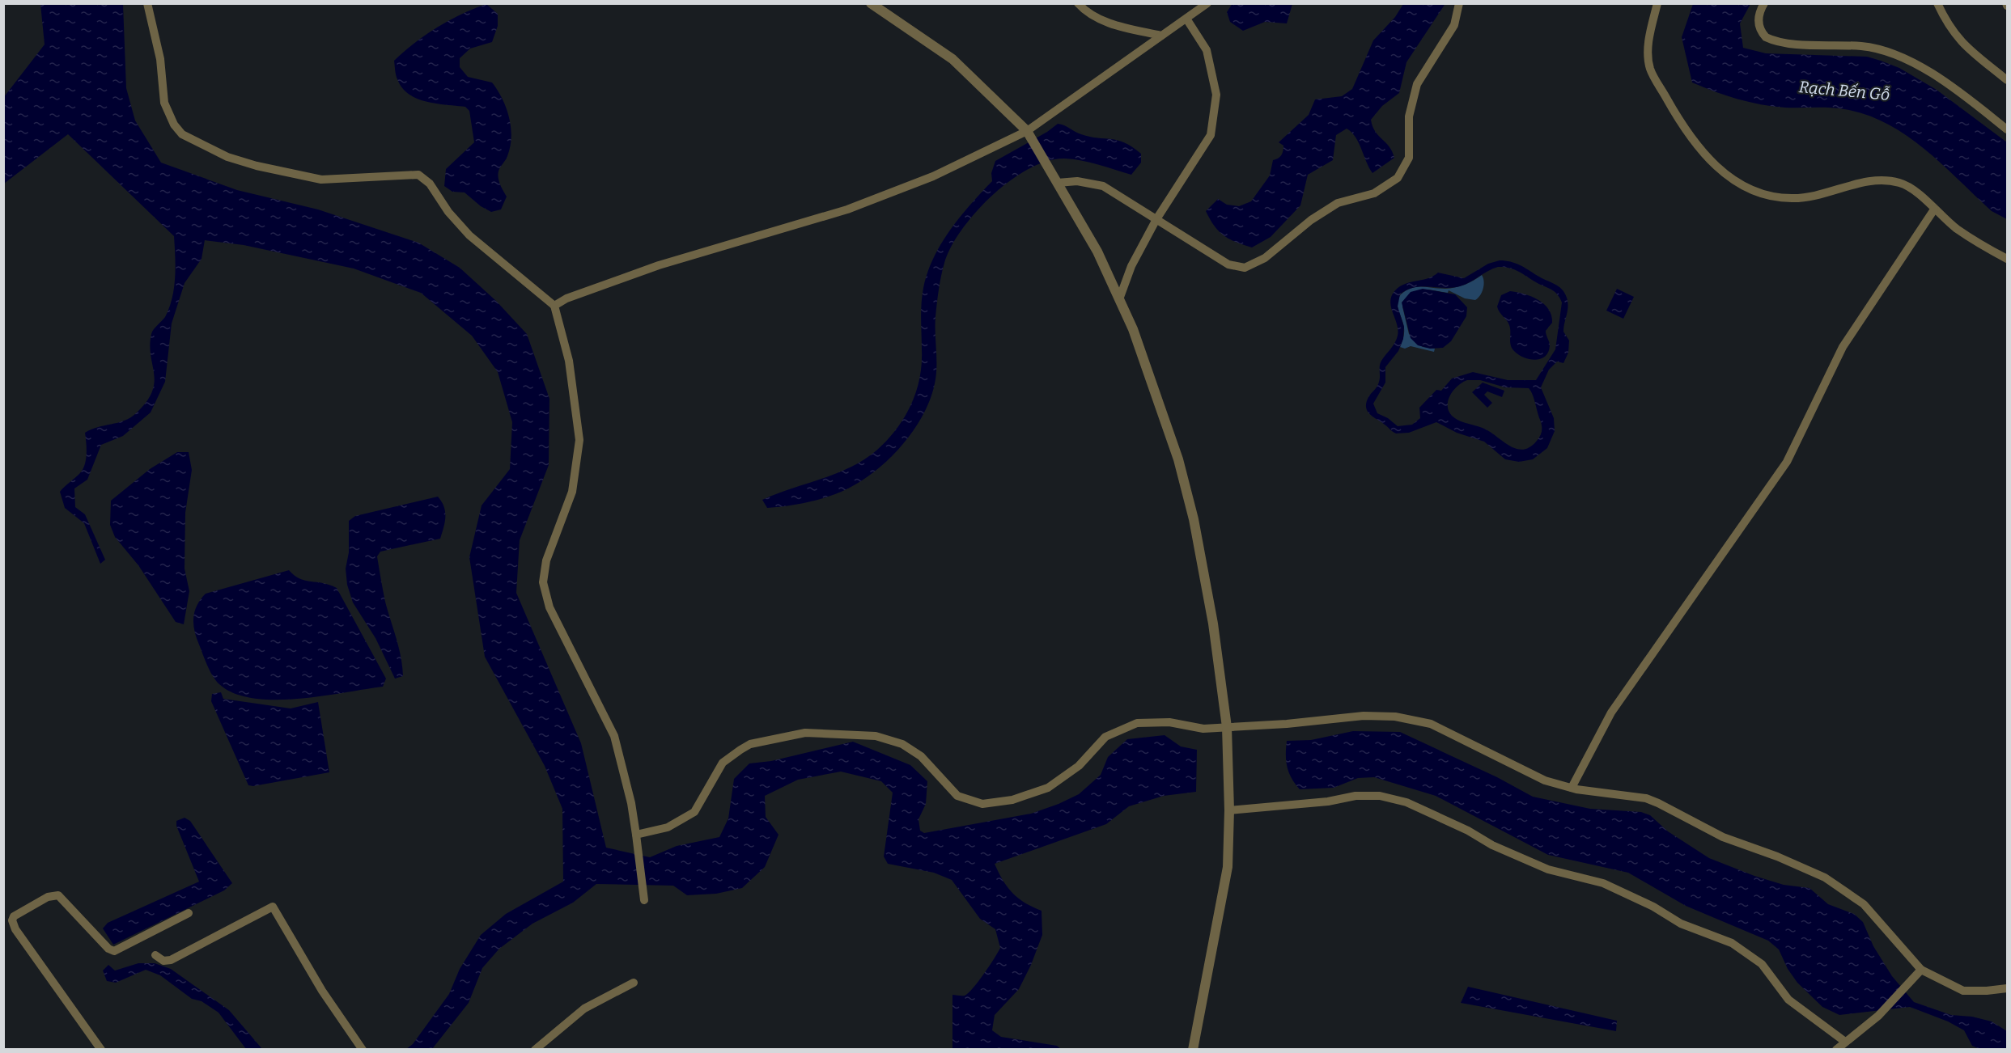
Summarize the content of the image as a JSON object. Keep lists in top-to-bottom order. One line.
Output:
{"water":["Rạch Bến Gỗ"]}
